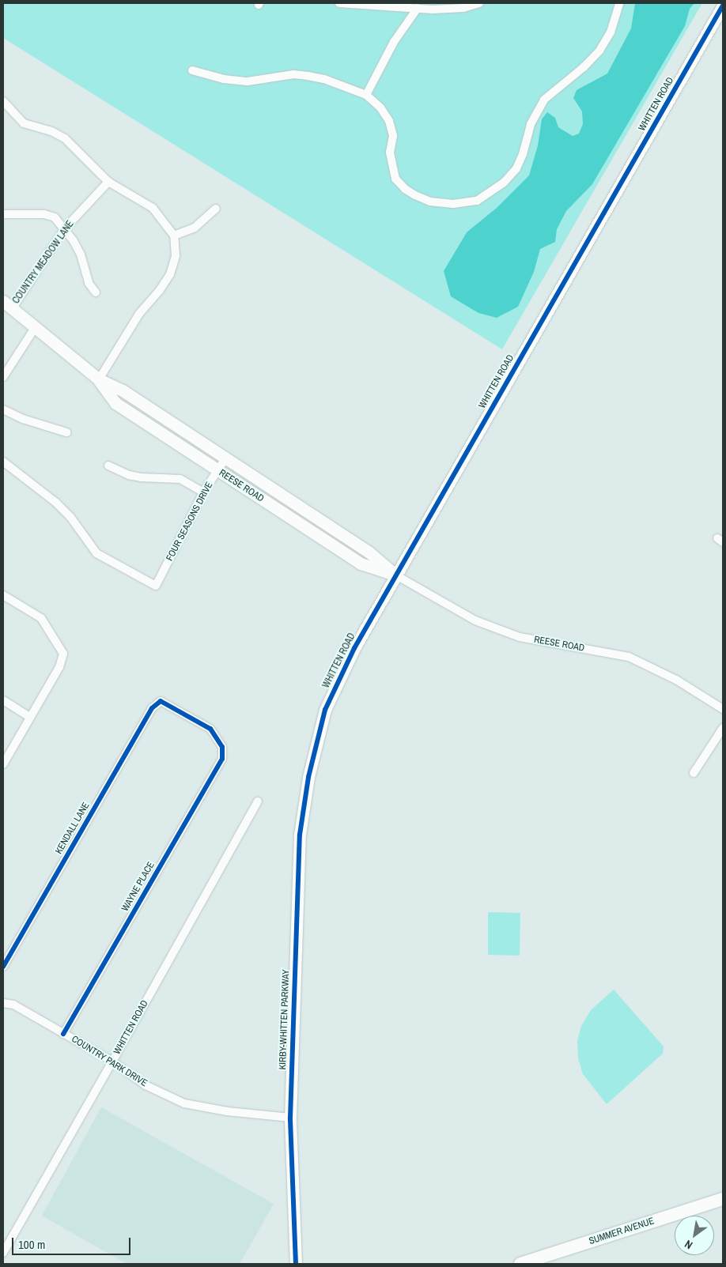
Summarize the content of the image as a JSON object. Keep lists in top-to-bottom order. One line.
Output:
{"streets":{"main road":["WHITTEN ROAD","REESE ROAD","KIRBY-WHITTEN PARKWAY","SUMMER AVENUE"],"street":["COUNTRY MEADOW LANE","FOUR SEASONS DRIVE","KENDALL LANE","WAYNE PLACE","COUNTRY PARK DRIVE"]},"crossings":[["WHITTEN ROAD","REESE ROAD"],["WHITTEN ROAD","KIRBY-WHITTEN PARKWAY"],["WHITTEN ROAD","COUNTRY PARK DRIVE"],["COUNTRY MEADOW LANE","REESE ROAD"],["REESE ROAD","FOUR SEASONS DRIVE"],["KENDALL LANE","WAYNE PLACE"],["WAYNE PLACE","COUNTRY PARK DRIVE"],["KIRBY-WHITTEN PARKWAY","COUNTRY PARK DRIVE"]],"scale_bar":"100 m","north":"bottom left"}
